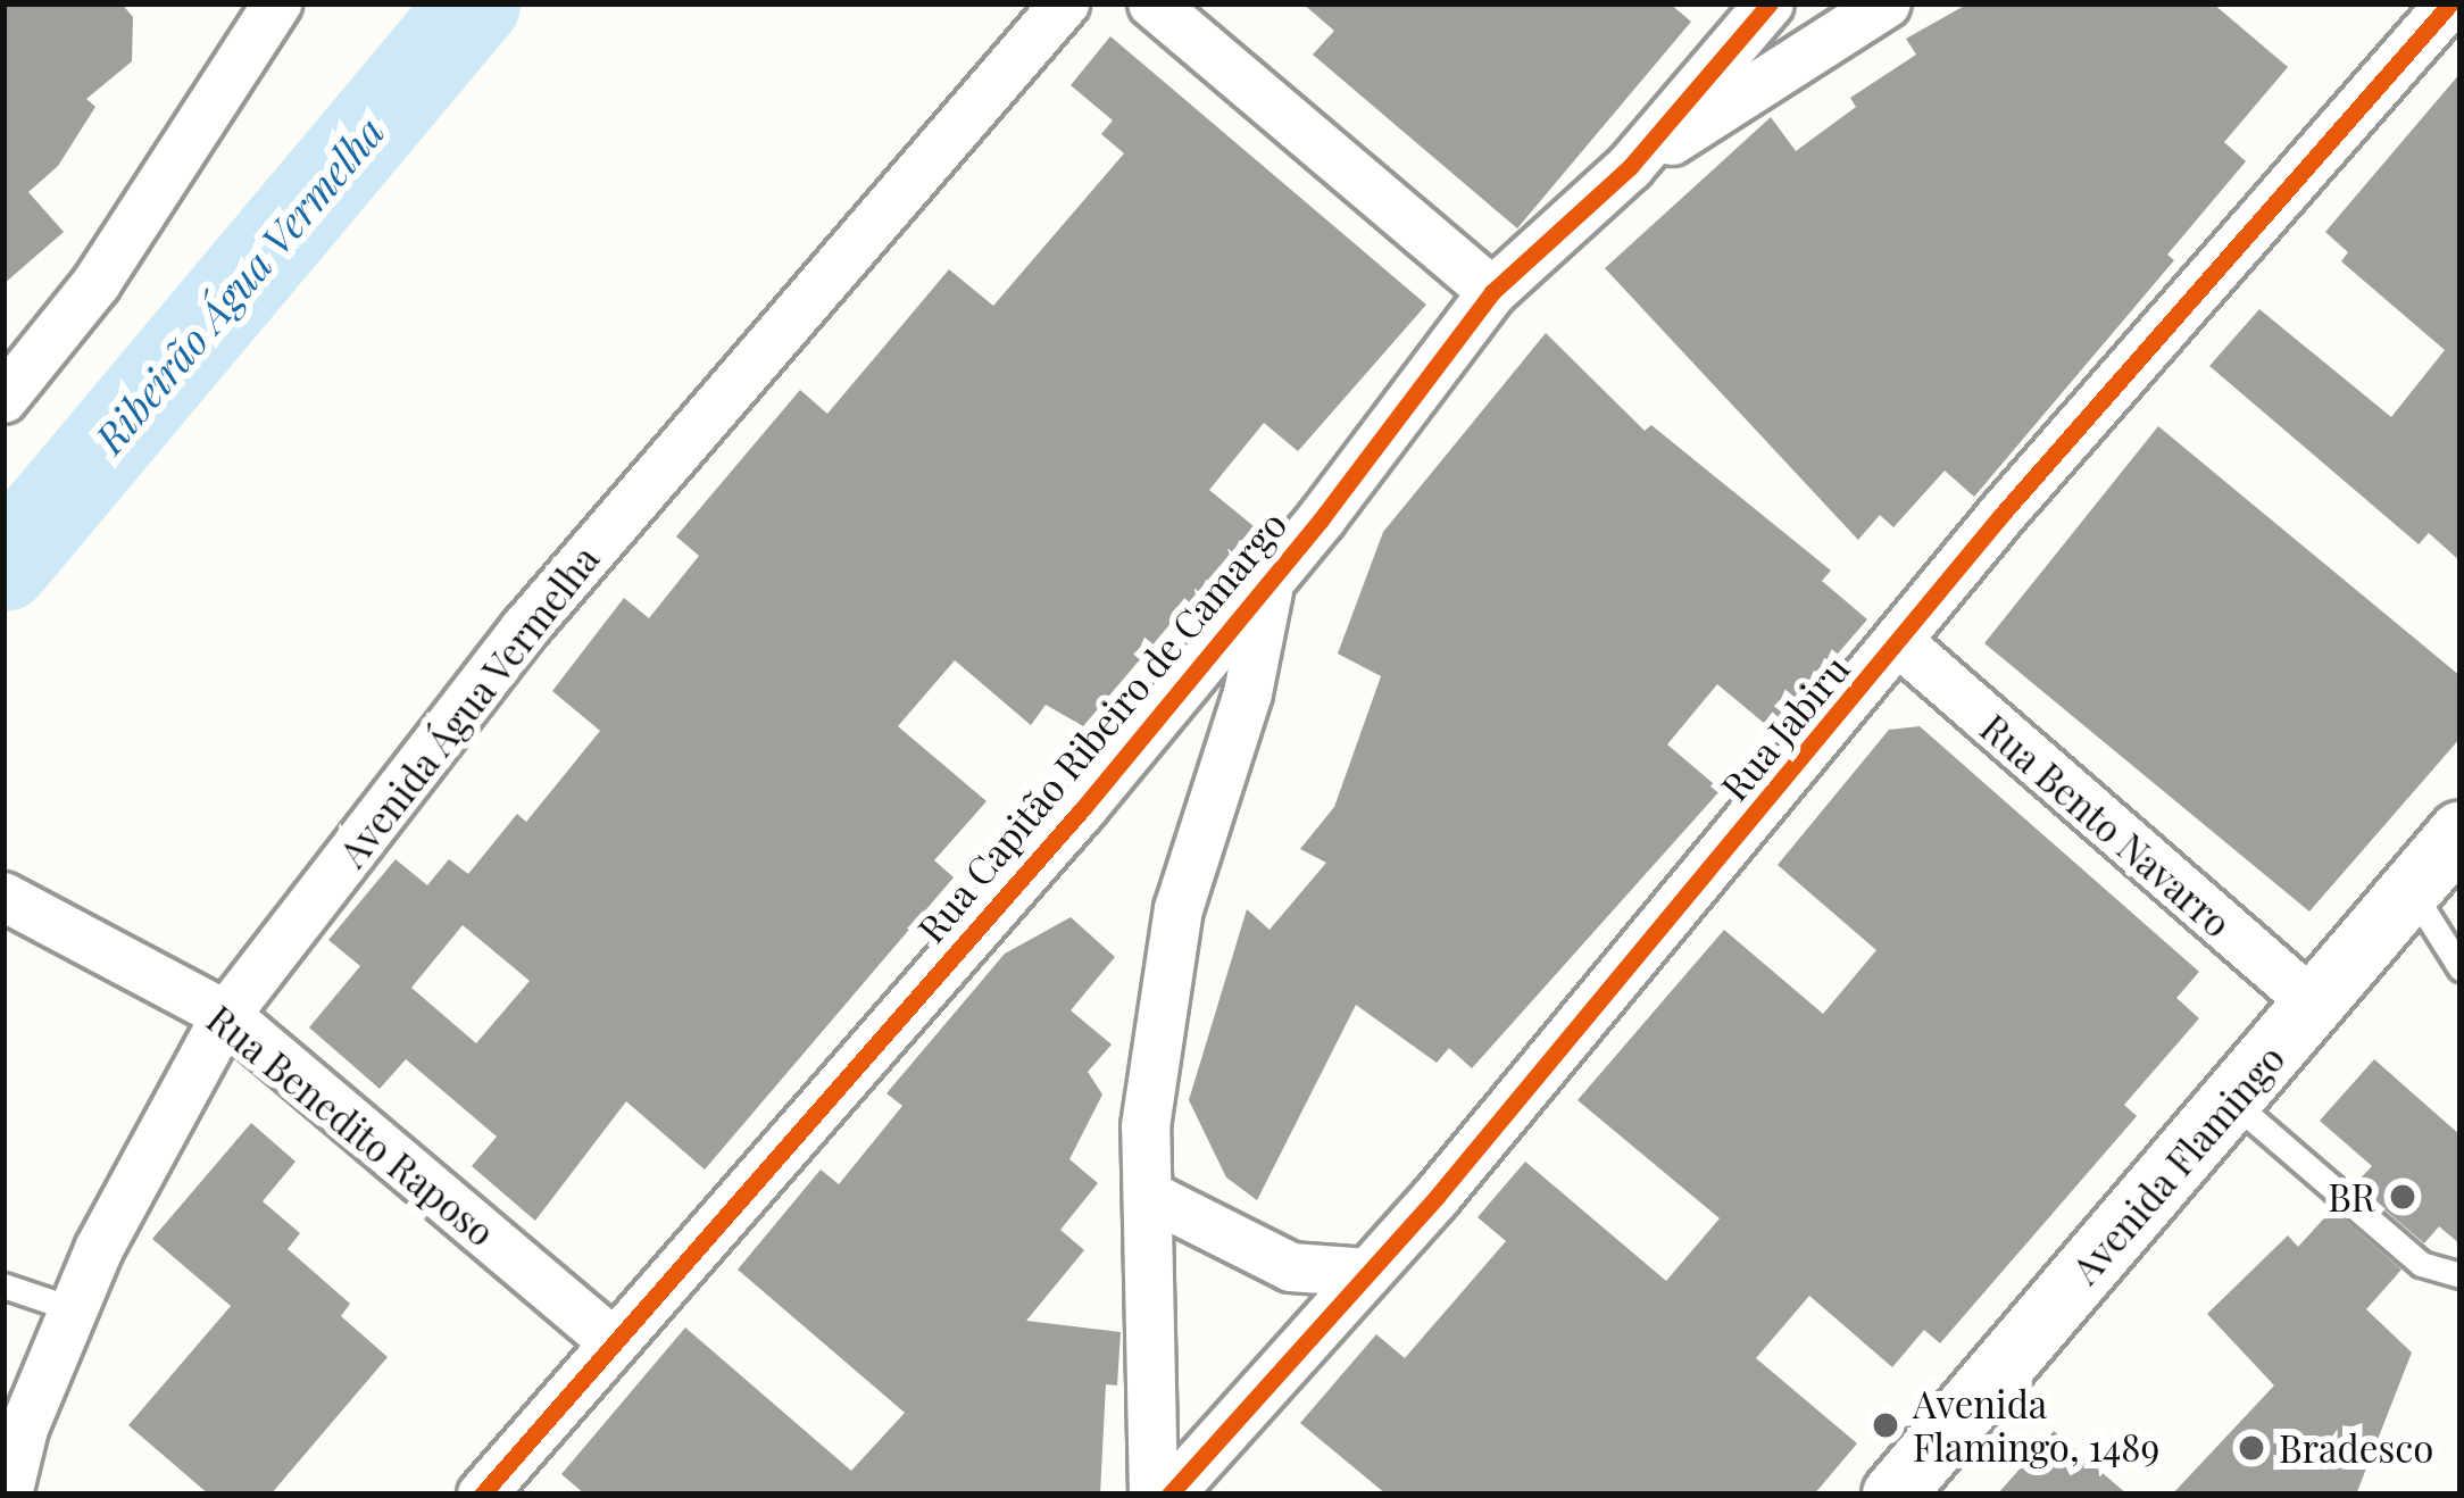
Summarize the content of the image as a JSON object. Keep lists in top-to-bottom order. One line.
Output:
{"streets":{"street":["Avenida Água Vermelha","Rua Capitão Ribeiro de Camargo","Rua Jabiru","Rua Bento Navarro","Rua Benedito Raposo","Avenida Flamingo"]},"crossings":[["Avenida Água Vermelha","Rua Benedito Raposo"],["Rua Capitão Ribeiro de Camargo","Rua Benedito Raposo"],["Rua Jabiru","Rua Bento Navarro"],["Rua Bento Navarro","Avenida Flamingo"]],"water":["Ribeirão Água Vermelha"],"places":["BR","Avenida Flamingo, 1489","Bradesco"]}
